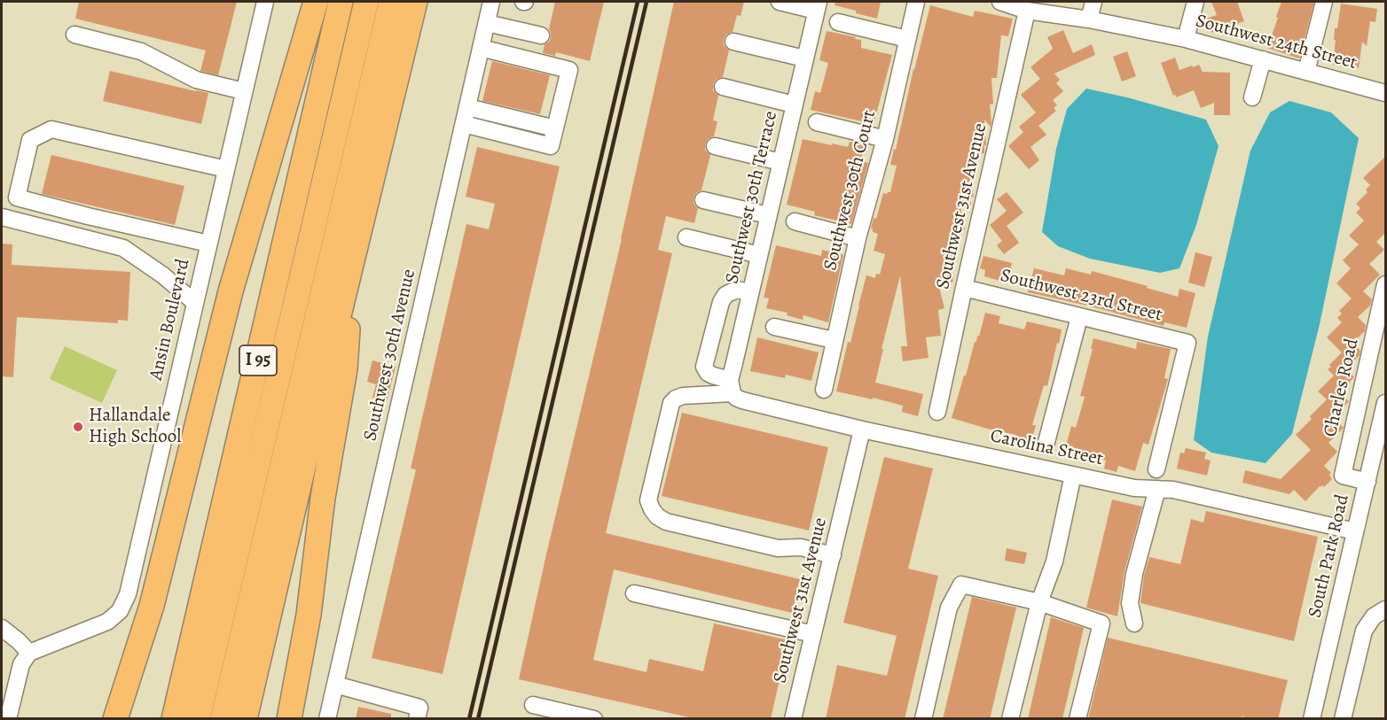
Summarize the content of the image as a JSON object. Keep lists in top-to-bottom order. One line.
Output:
{"streets":{"highway":["I 95"],"street":["Southwest 24th Street","Southwest 30th Court","Southwest 30th Terrace","Southwest 31st Avenue","Southwest 23rd Street","Ansin Boulevard","Southwest 30th Avenue","Charles Road","Carolina Street","South Park Road"]},"crossings":[["Southwest 24th Street","Southwest 31st Avenue"],["Southwest 30th Terrace","Carolina Street"],["Southwest 31st Avenue","Southwest 23rd Street"],["Southwest 31st Avenue","Carolina Street"],["Charles Road","South Park Road"],["Carolina Street","South Park Road"]],"places":["Hallandale High School"]}
